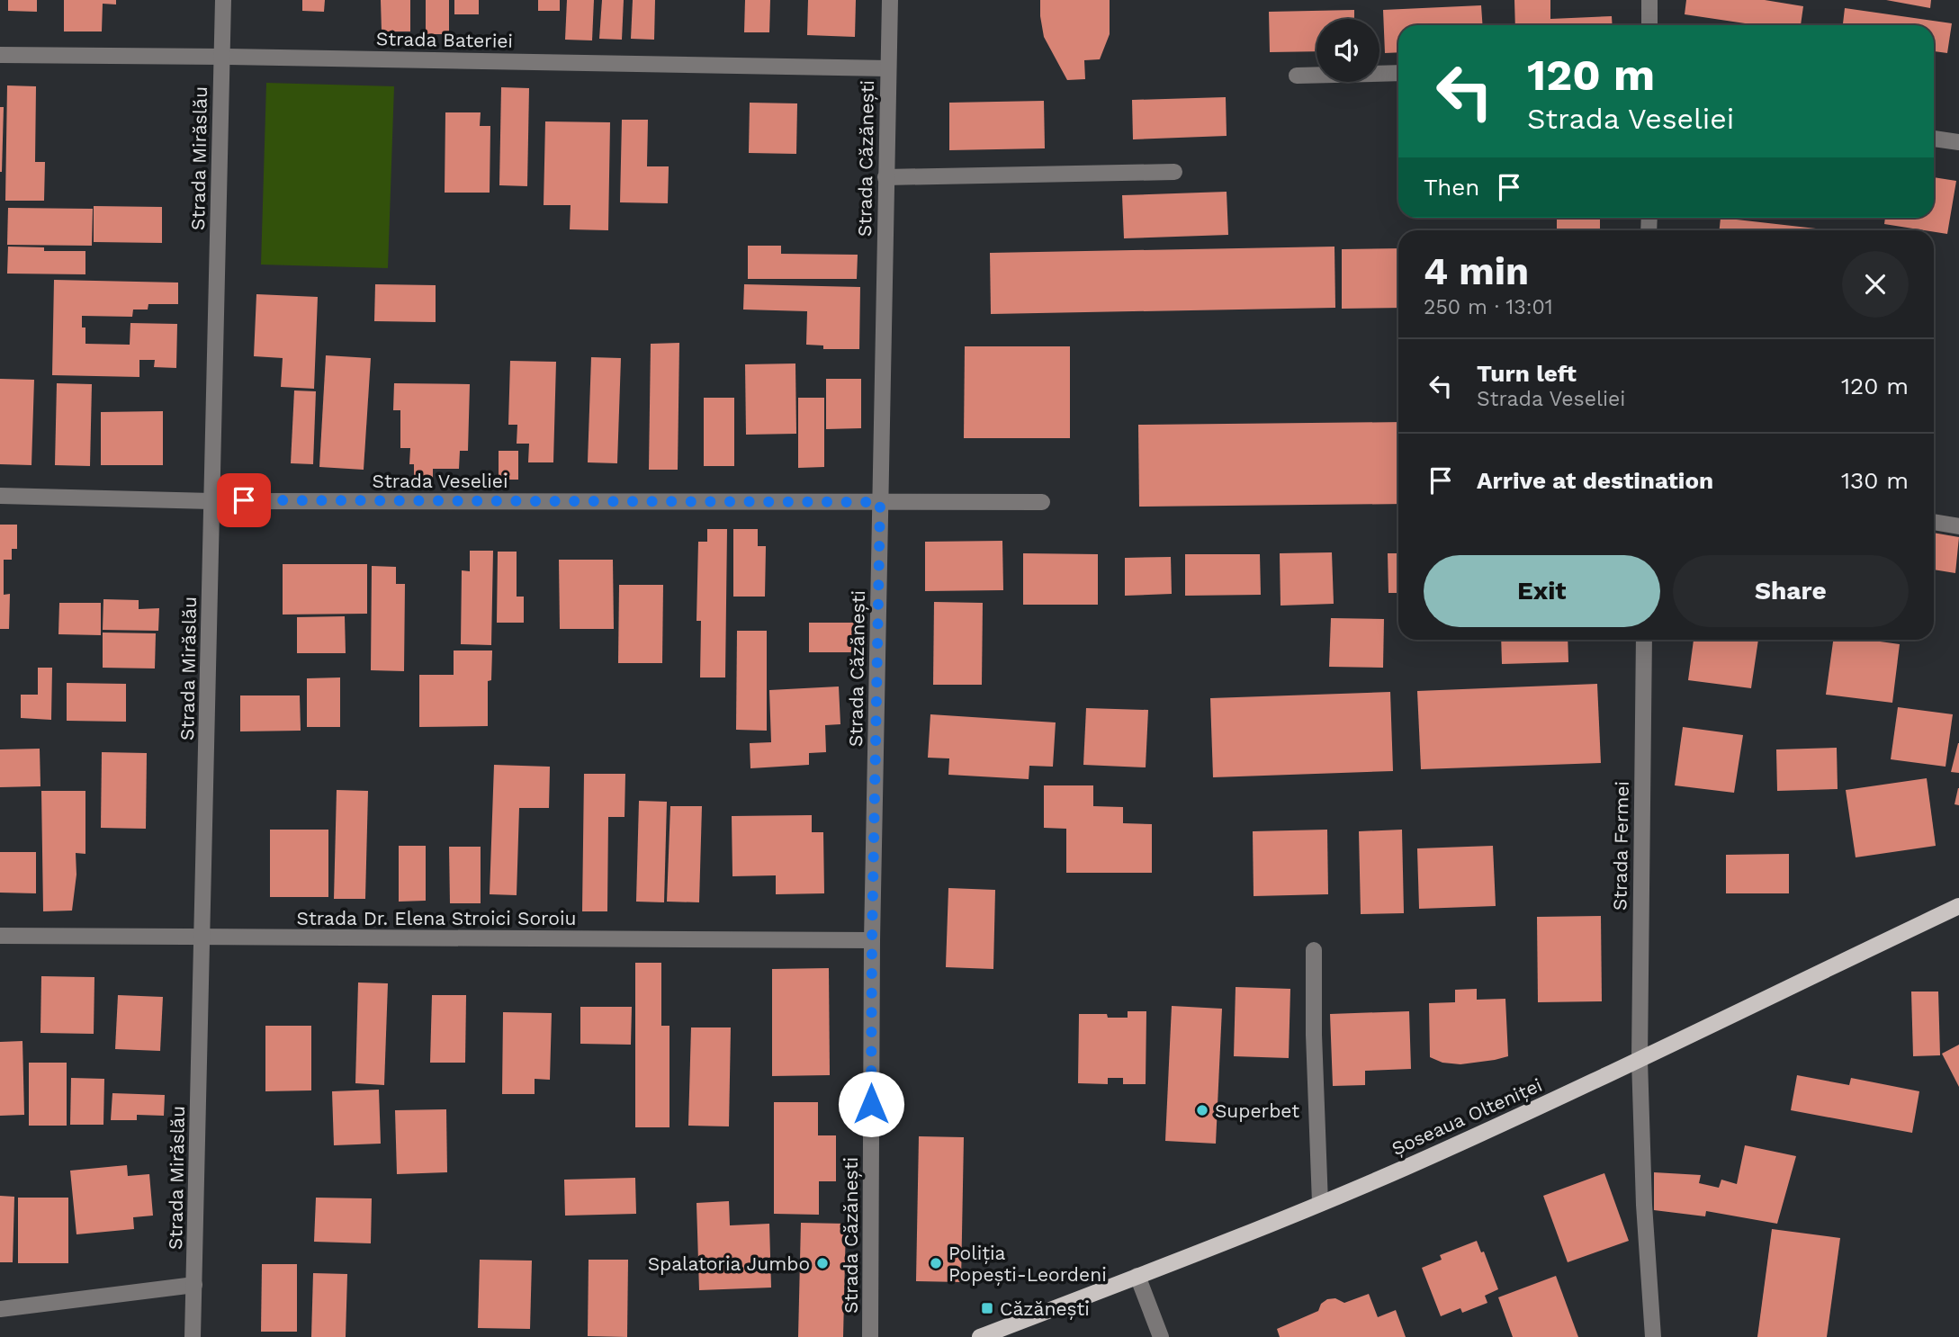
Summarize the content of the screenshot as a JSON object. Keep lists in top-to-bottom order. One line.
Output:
{"streets":{"main road":["Șoseaua Olteniței"],"street":["Strada Bateriei","Strada Mirăslău","Strada Căzănești","Strada Veseliei","Strada Fermei","Strada Dr. Elena Stroici Soroiu"]},"crossings":[["Strada Bateriei","Strada Mirăslău"],["Strada Bateriei","Strada Căzănești"],["Strada Mirăslău","Strada Veseliei"],["Strada Mirăslău","Strada Dr. Elena Stroici Soroiu"],["Strada Căzănești","Strada Veseliei"],["Strada Căzănești","Strada Dr. Elena Stroici Soroiu"],["Strada Fermei","Șoseaua Olteniței"]],"places":{"other":["Superbet","Spalatoria Jumbo","Poliția Popești-Leordeni"],"transit":["Căzănești"]},"page":{"turn":["120 m","Strada Veseliei"],"then":"Then","heading":["4 min","250 m · 13:01"],"list":[{"name":"Turn left","note":"Strada Veseliei","value":"120 m"},{"name":"Arrive at destination","value":"130 m"}],"buttons":["Exit","Share"]}}
